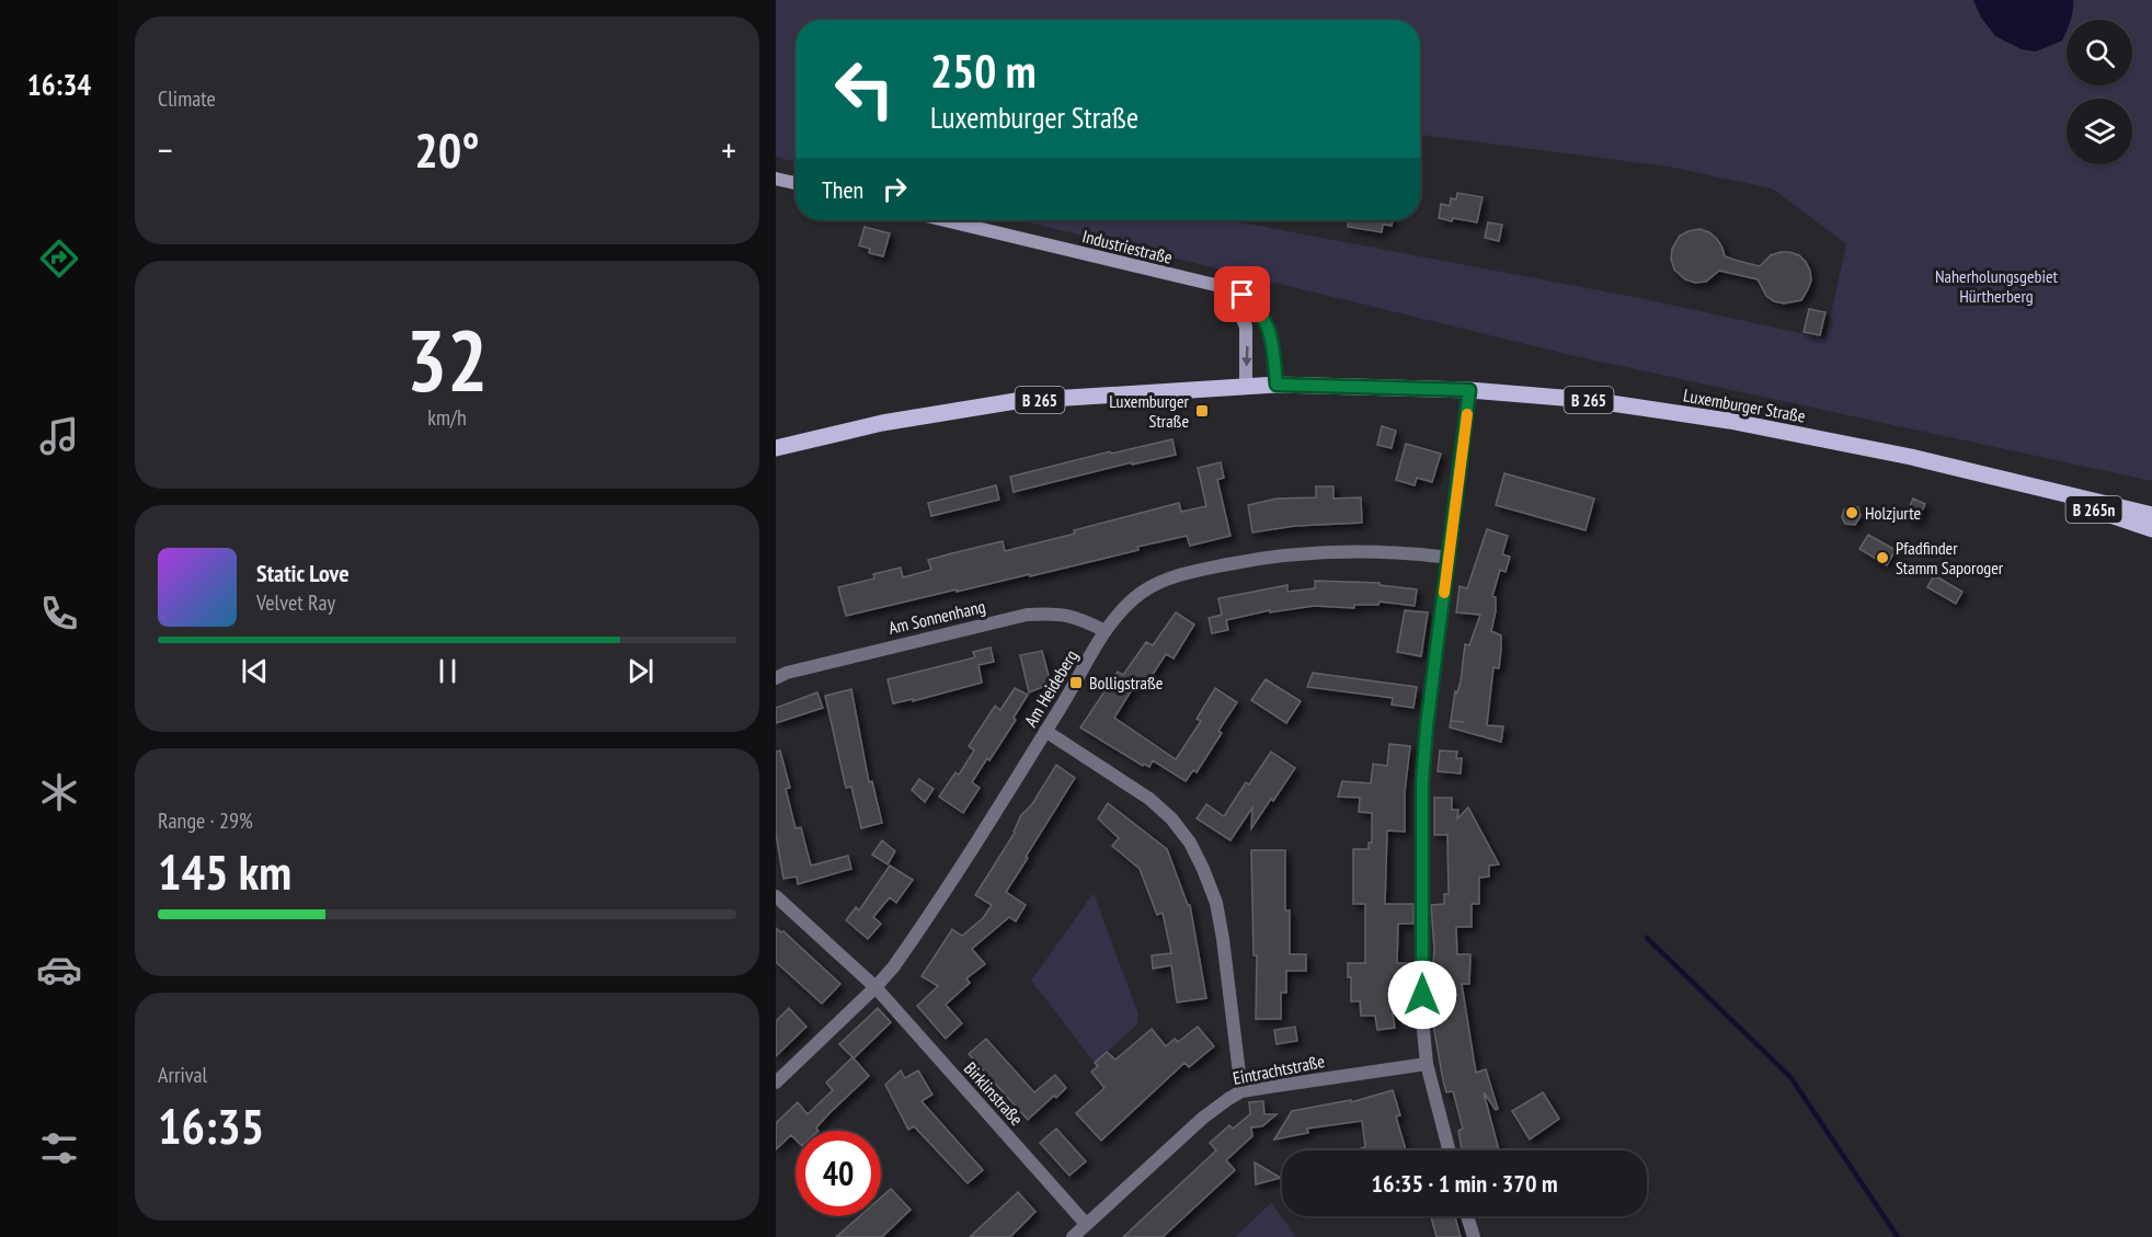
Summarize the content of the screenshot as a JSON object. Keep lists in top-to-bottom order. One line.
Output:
{"streets":{"main road":["Industriestraße","B 265","Luxemburger Straße","B 265n"],"street":["Am Sonnenhang","Am Heideberg","Eintrachtstraße","Birklinstraße"]},"crossings":[["Industriestraße","Luxemburger Straße"],["Luxemburger Straße","B 265n"],["Am Sonnenhang","Am Heideberg"],["Am Heideberg","Birklinstraße"],["Eintrachtstraße","Birklinstraße"]],"parks":["Naherholungsgebiet Hürtherberg"],"places":{"transit":["Luxemburger Straße","Bolligstraße"],"other":["Holzjurte","Pfadfinder Stamm Saporoger"]},"page":{"tabs":"16:34","tile":["Climate",["32","km/h"],["Range · 29%","145 km"],["Arrival","16:35"]],"turn":["250 m","Luxemburger Straße"],"heat":["−","20°","+"],"then":"Then","song":["Static Love","Velvet Ray"],"limit":"40","trip":"16:35 · 1 min · 370 m"}}
